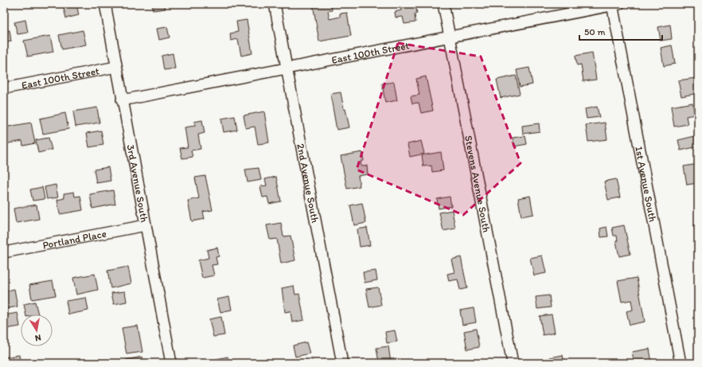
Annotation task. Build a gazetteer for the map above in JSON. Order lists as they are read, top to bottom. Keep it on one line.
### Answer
{"streets":{"street":["East 100th Street","2nd Avenue South","1st Avenue South","3rd Avenue South","Stevens Avenue South","Portland Place"]},"crossings":[["East 100th Street","2nd Avenue South"],["East 100th Street","1st Avenue South"],["East 100th Street","3rd Avenue South"],["East 100th Street","Stevens Avenue South"],["3rd Avenue South","Portland Place"]],"scale_bar":"50 m","north":"bottom"}
